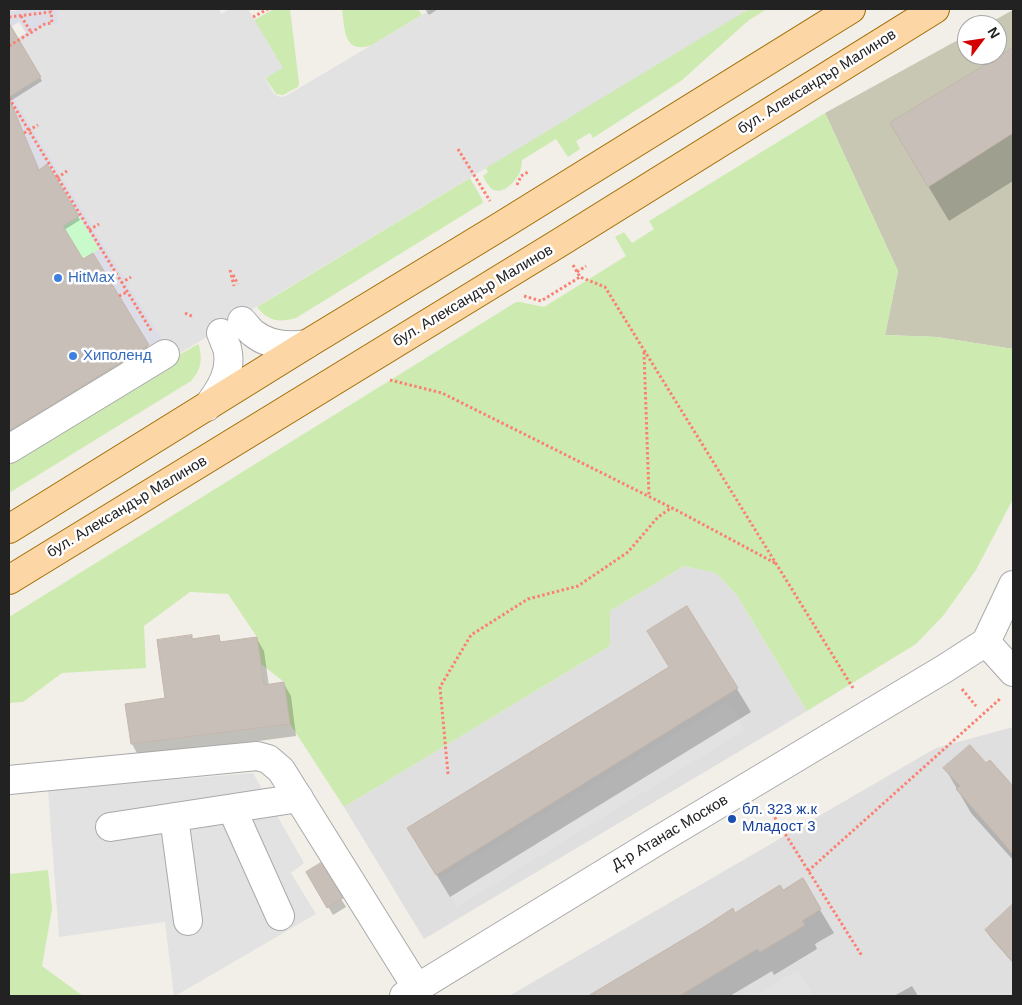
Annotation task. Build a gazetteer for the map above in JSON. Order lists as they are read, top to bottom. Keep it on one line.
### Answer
{"streets":{"main road":["бул. Александър Малинов"],"street":["Д-р Атанас Москов"]},"places":["HitMax","Хиполенд","бл. 323 ж.к Младост 3"],"north":"top right"}
